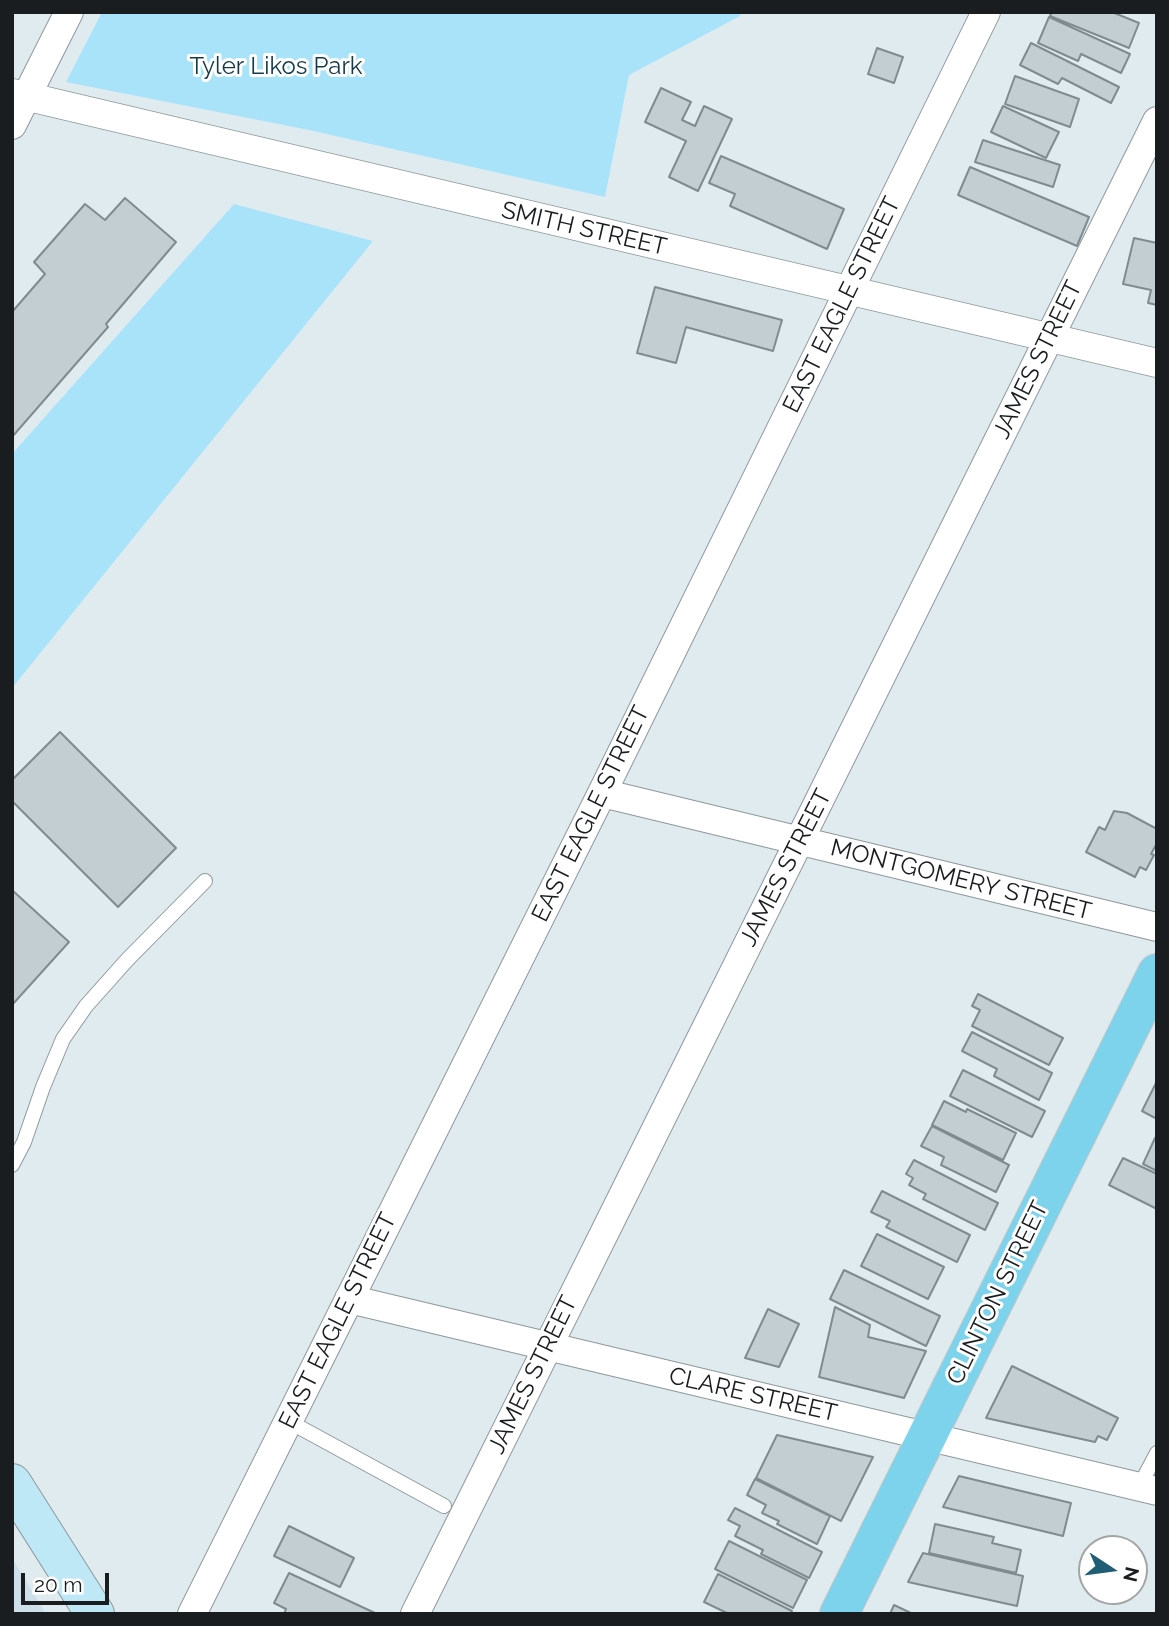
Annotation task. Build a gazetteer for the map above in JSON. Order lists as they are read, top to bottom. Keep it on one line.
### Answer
{"streets":{"main road":["CLINTON STREET"],"street":["SMITH STREET","EAST EAGLE STREET","JAMES STREET","MONTGOMERY STREET","CLARE STREET"]},"crossings":[["SMITH STREET","EAST EAGLE STREET"],["SMITH STREET","JAMES STREET"],["EAST EAGLE STREET","MONTGOMERY STREET"],["EAST EAGLE STREET","CLARE STREET"],["JAMES STREET","MONTGOMERY STREET"],["JAMES STREET","CLARE STREET"],["CLINTON STREET","CLARE STREET"]],"parks":["Tyler Likos Park"],"scale_bar":"20 m","north":"right"}
